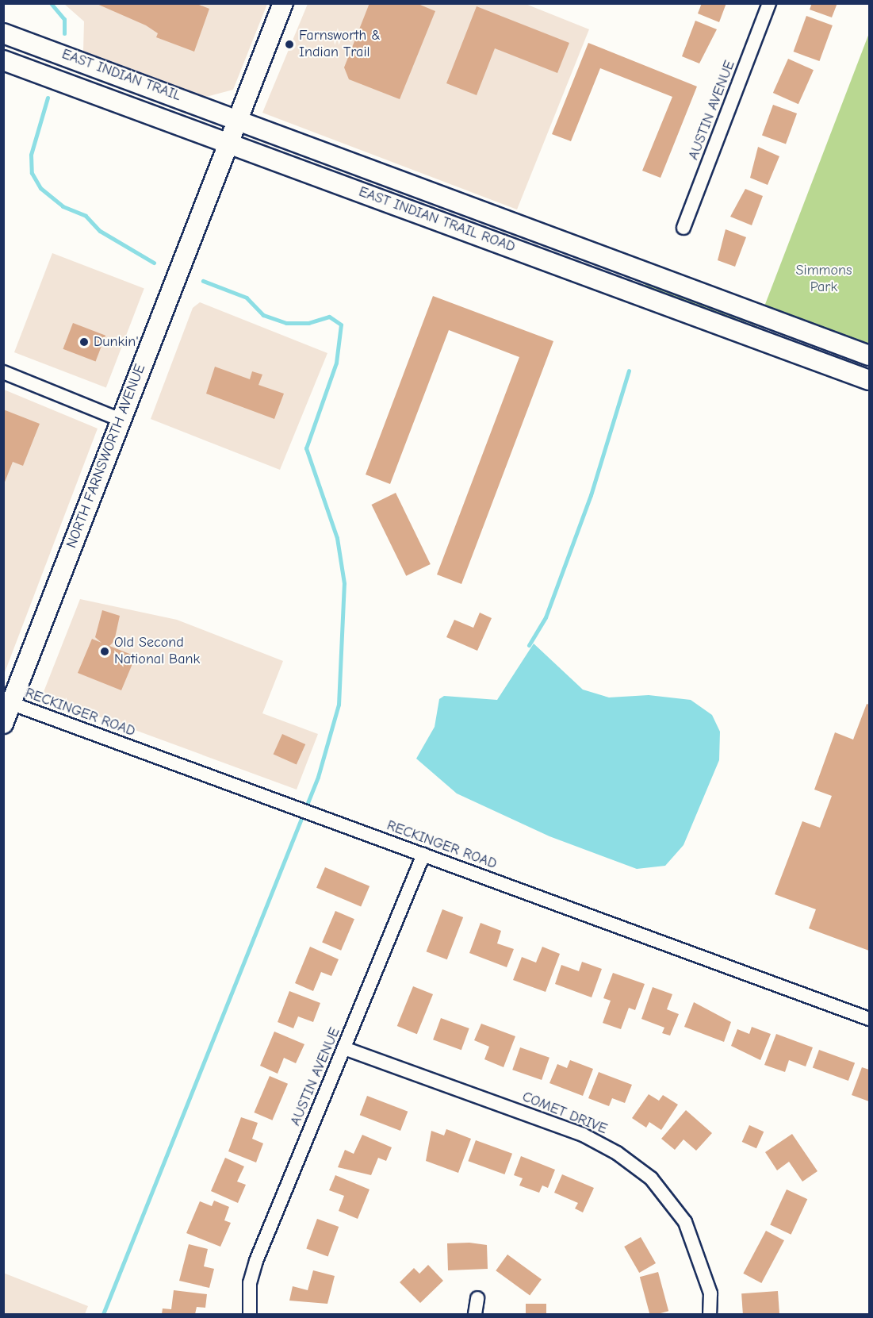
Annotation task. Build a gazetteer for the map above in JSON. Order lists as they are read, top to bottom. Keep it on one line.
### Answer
{"streets":{"main road":["EAST INDIAN TRAIL","EAST INDIAN TRAIL ROAD","NORTH FARNSWORTH AVENUE"],"street":["AUSTIN AVENUE","RECKINGER ROAD","COMET DRIVE"]},"crossings":[["EAST INDIAN TRAIL","EAST INDIAN TRAIL ROAD"],["EAST INDIAN TRAIL","NORTH FARNSWORTH AVENUE"],["AUSTIN AVENUE","RECKINGER ROAD"],["AUSTIN AVENUE","COMET DRIVE"],["EAST INDIAN TRAIL ROAD","NORTH FARNSWORTH AVENUE"],["NORTH FARNSWORTH AVENUE","RECKINGER ROAD"]],"parks":["Simmons Park"],"places":["Farnsworth & Indian Trail","Dunkin'","Old Second National Bank"]}
